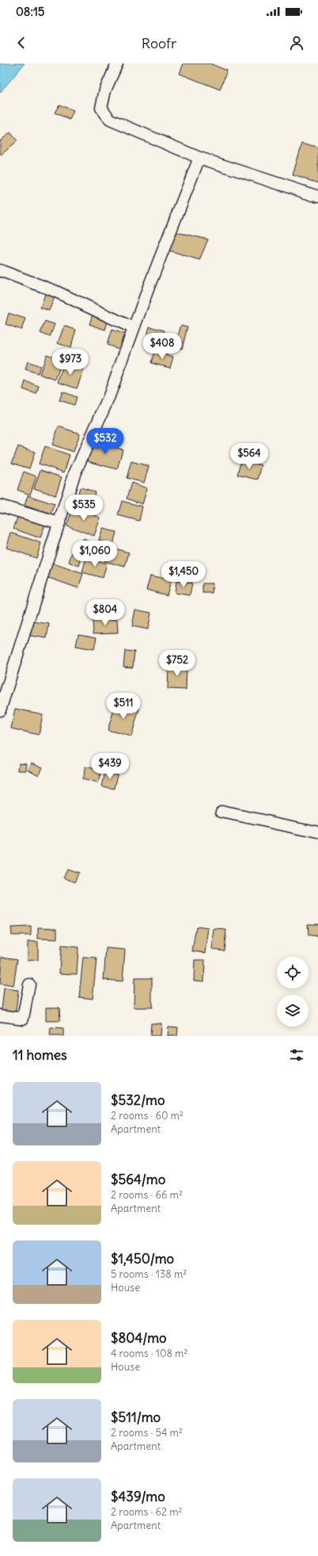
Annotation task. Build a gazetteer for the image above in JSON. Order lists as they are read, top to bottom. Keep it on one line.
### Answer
{"page":{"status":"08:15","header":"Roofr","price":["$408","$973","$532","$564","$535","$1,060","$1,450","$804","$752","$511","$439"],"heading":"11 homes","list":[{"name":"$532/mo","note":"2 rooms · 60 m² · Apartment"},{"name":"$564/mo","note":"2 rooms · 66 m² · Apartment"},{"name":"$1,450/mo","note":"5 rooms · 138 m² · House"},{"name":"$804/mo","note":"4 rooms · 108 m² · House"},{"name":"$511/mo","note":"2 rooms · 54 m² · Apartment"},{"name":"$439/mo","note":"2 rooms · 62 m² · Apartment"}]}}
